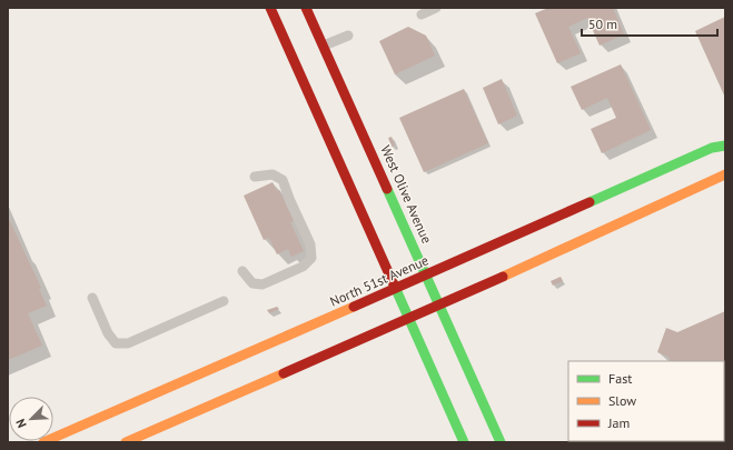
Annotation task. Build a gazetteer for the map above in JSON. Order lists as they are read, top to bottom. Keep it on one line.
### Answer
{"streets":{"main road":["West Olive Avenue","North 51st Avenue"]},"crossings":[["West Olive Avenue","North 51st Avenue"]],"legend":["Fast","Slow","Jam"],"scale_bar":"50 m","north":"bottom left"}
